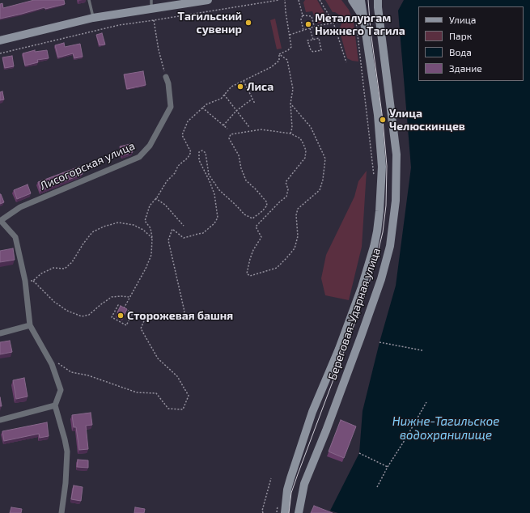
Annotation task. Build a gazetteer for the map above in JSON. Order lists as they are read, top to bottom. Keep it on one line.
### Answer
{"streets":{"main road":["Береговая-Ударная улица"],"street":["Лисогорская улица"]},"water":["Нижне-Тагильское водохранилище"],"places":["Тагильский сувенир","Металлургам Нижнего Тагила","Лиса","Улица Челюскинцев","Сторожевая башня"],"legend":["Улица","Парк","Вода","Здание"]}
